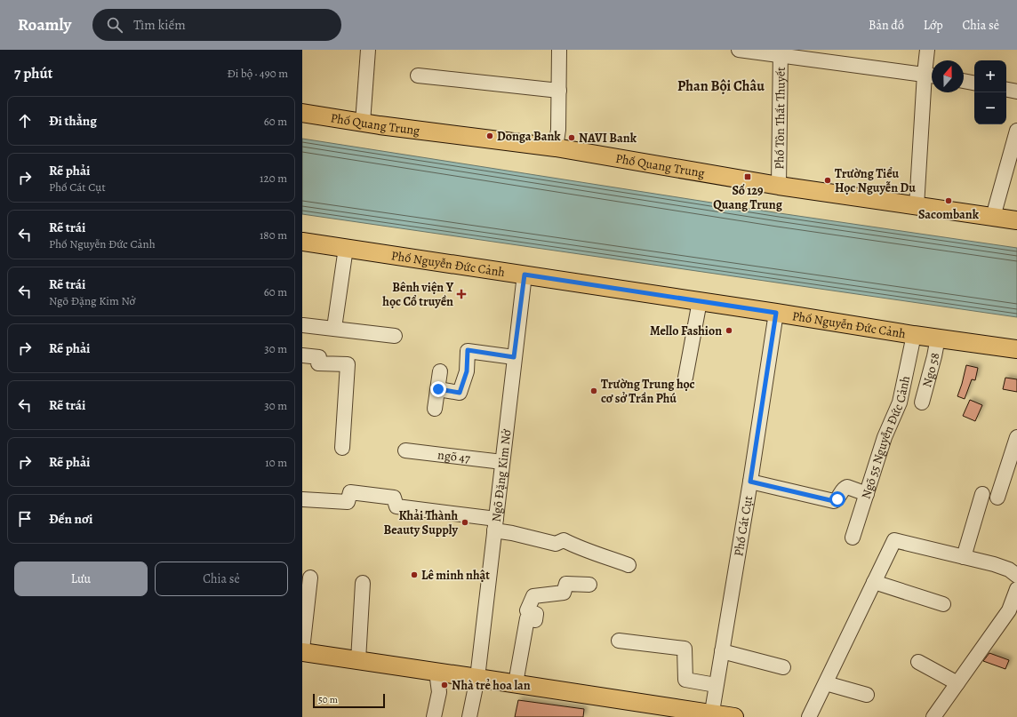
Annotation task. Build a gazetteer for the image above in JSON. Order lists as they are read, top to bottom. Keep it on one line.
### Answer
{"streets":{"main road":["Phố Quang Trung","Phố Nguyễn Đức Cảnh"],"street":["Phố Tôn Thất Thuyết","Ngo 58","Ngõ 55 Nguyễn Đức Cảnh","ngõ 47","Ngõ Đặng Kim Nở","Phố Cát Cụt"]},"crossings":[["Phố Tôn Thất Thuyết","Phố Quang Trung"],["Phố Nguyễn Đức Cảnh","Ngo 58"],["Phố Nguyễn Đức Cảnh","Ngõ 55 Nguyễn Đức Cảnh"],["Phố Nguyễn Đức Cảnh","Ngõ Đặng Kim Nở"],["Phố Nguyễn Đức Cảnh","Phố Cát Cụt"],["ngõ 47","Ngõ Đặng Kim Nở"]],"districts":["Phan Bội Châu"],"places":{"other":["Donga Bank","NAVI Bank","Trường Tiểu Học Nguyễn Du","Sacombank","Mello Fashion","Trường Trung học cơ sở Trần Phú","Khải Thành Beauty Supply","Lê minh nhật","Nhà trẻ hoa lan"],"transit":["Số 129 Quang Trung"],"health":["Bênh viện Y học Cổ truyền"]},"scale_bar":"50 m","north":"top","page":{"header":"Roamly","search":"Tìm kiếm","nav":["Bản đồ","Lớp","Chia sẻ"],"heading":["7 phút","Đi bộ · 490 m"],"map_buttons":["+","−"],"list":[["Đi thẳng","60 m"],["Rẽ phải","Phố Cát Cụt","120 m"],["Rẽ trái","Phố Nguyễn Đức Cảnh","180 m"],["Rẽ trái","Ngõ Đặng Kim Nở","60 m"],["Rẽ phải","30 m"],["Rẽ trái","30 m"],["Rẽ phải","10 m"],"Đến nơi"],"buttons":["Lưu","Chia sẻ"],"scale":"50 m"}}
